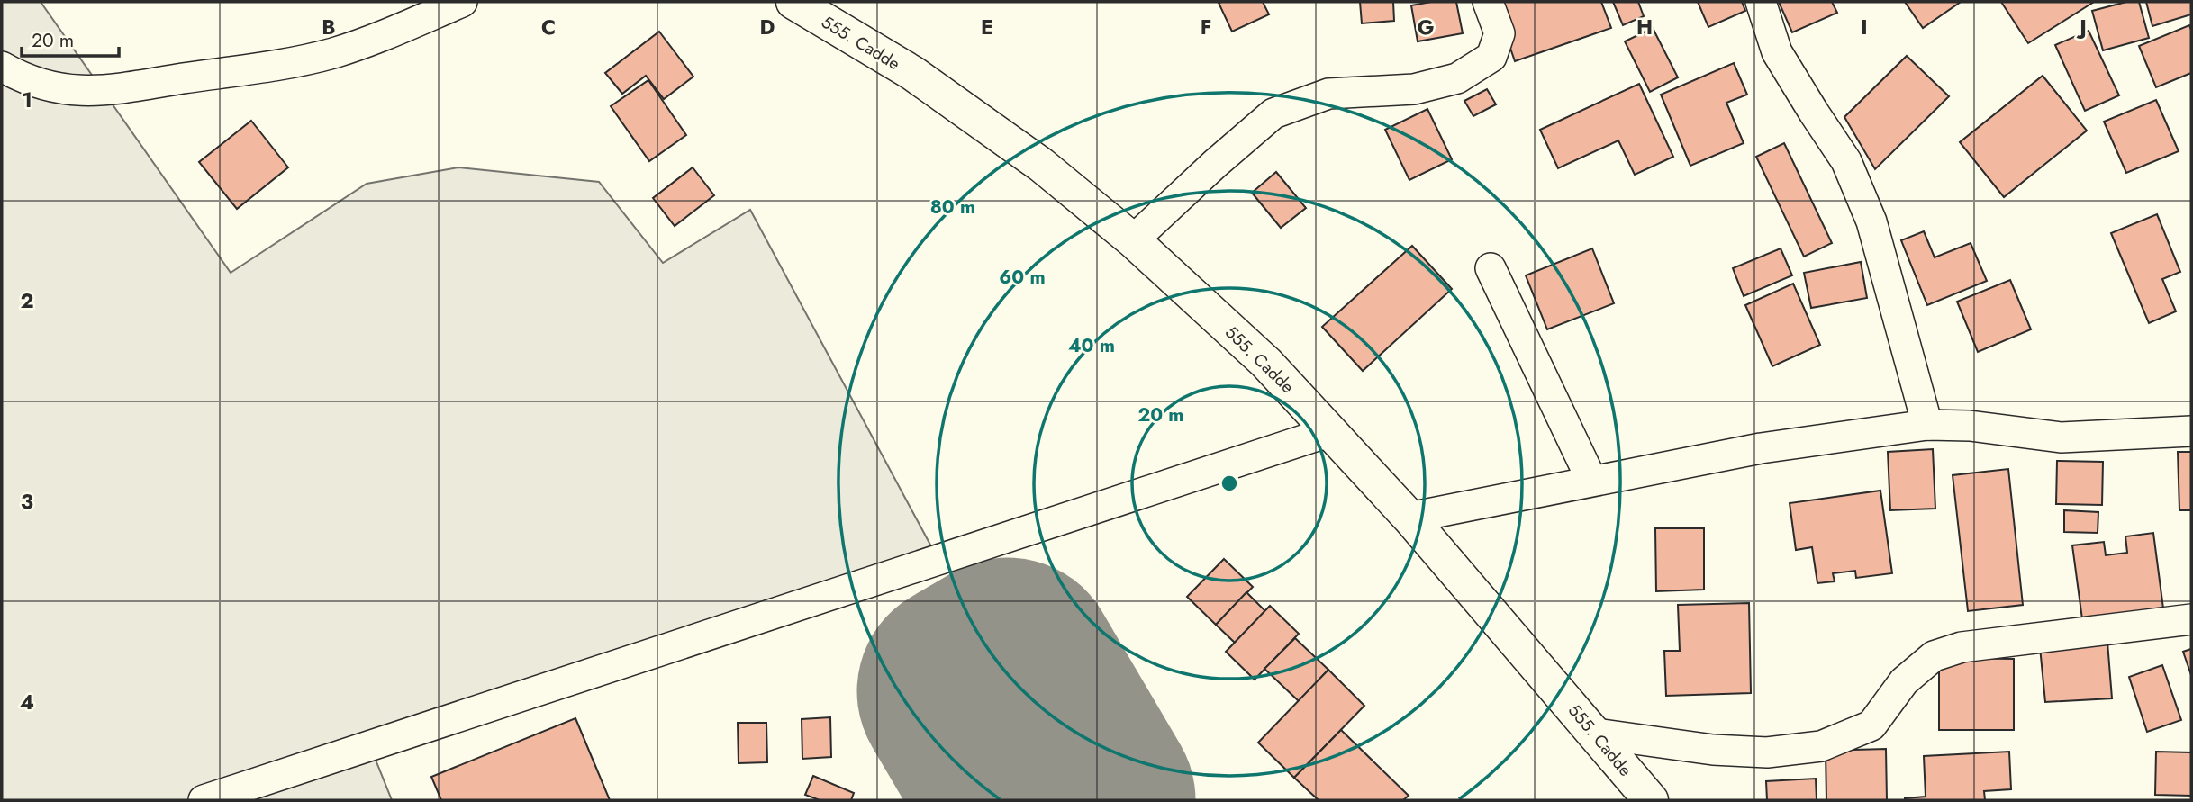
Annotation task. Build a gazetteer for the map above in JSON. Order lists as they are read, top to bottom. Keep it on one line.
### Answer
{"streets":{"street":["555. Cadde"]},"scale_bar":"20 m","grid":{"columns":["B","C","D","E","F","G","H","I","J"],"rows":["1","2","3","4"]},"rings":["80 m","60 m","40 m","20 m"]}
